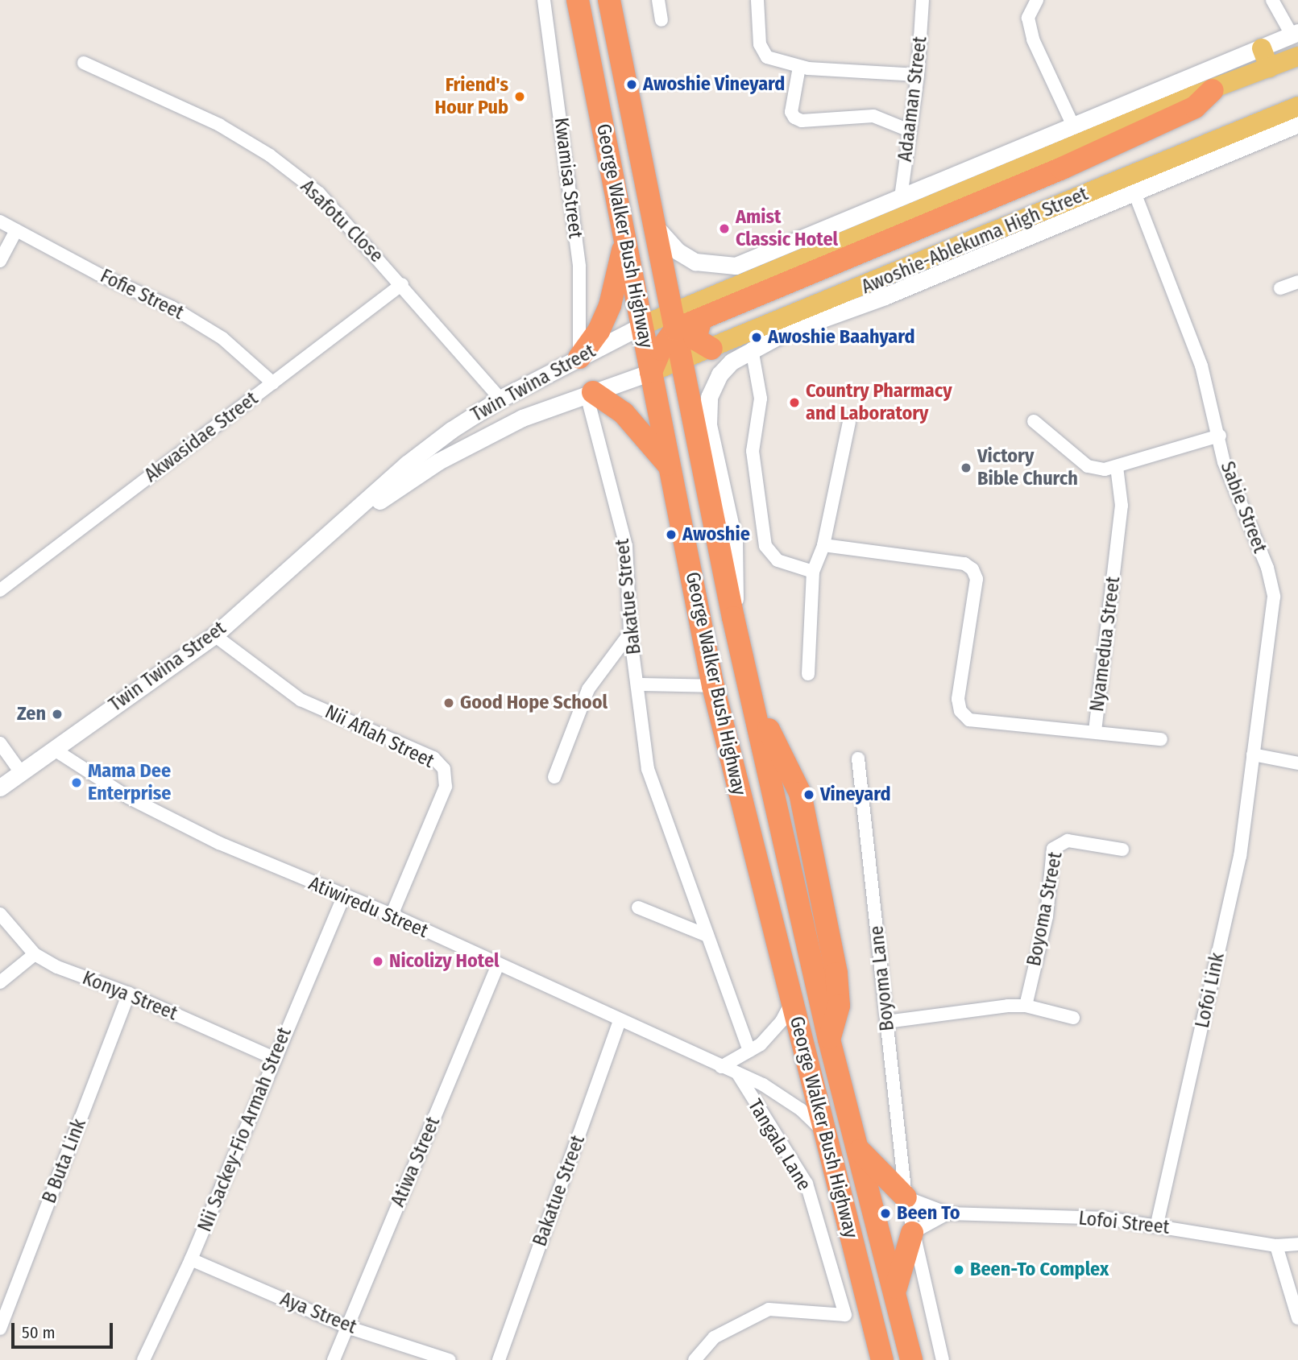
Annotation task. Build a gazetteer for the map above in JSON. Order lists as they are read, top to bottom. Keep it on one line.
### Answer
{"streets":{"highway":["George Walker Bush Highway"],"main road":["Awoshie-Ablekuma High Street"],"street":["Adaaman Street","Kwamisa Street","Asafotu Close","Fofie Street","Twin Twina Street","Akwasidae Street","Sabie Street","Bakatue Street","Nyamedua Street","Nii Aflah Street","Atiwiredu Street","Boyoma Street","Boyoma Lane","Lofoi Link","Konya Street","Nii Sackey-Fio Armah Street","Tangala Lane","B Buta Link","Atiwa Street","Lofoi Street","Aya Street"]},"crossings":[["Adaaman Street","George Walker Bush Highway"],["Kwamisa Street","Twin Twina Street"],["Asafotu Close","Twin Twina Street"],["Asafotu Close","Akwasidae Street"],["George Walker Bush Highway","Awoshie-Ablekuma High Street"],["George Walker Bush Highway","Twin Twina Street"],["George Walker Bush Highway","Atiwiredu Street"],["Awoshie-Ablekuma High Street","Twin Twina Street"],["Awoshie-Ablekuma High Street","Sabie Street"],["Fofie Street","Akwasidae Street"],["Twin Twina Street","Bakatue Street"],["Twin Twina Street","Nii Aflah Street"],["Twin Twina Street","Atiwiredu Street"],["Sabie Street","Lofoi Link"],["Bakatue Street","Atiwiredu Street"],["Nii Aflah Street","Atiwiredu Street"],["Atiwiredu Street","Nii Sackey-Fio Armah Street"],["Atiwiredu Street","Tangala Lane"],["Atiwiredu Street","Atiwa Street"],["Boyoma Lane","Lofoi Street"],["Lofoi Link","Lofoi Street"],["Konya Street","Nii Sackey-Fio Armah Street"],["Konya Street","B Buta Link"],["Nii Sackey-Fio Armah Street","Aya Street"],["Atiwa Street","Aya Street"]],"places":["Awoshie Vineyard","Friend's Hour Pub","Amist Classic Hotel","Awoshie Baahyard","Country Pharmacy and Laboratory","Victory Bible Church","Awoshie","Good Hope School","Zen","Mama Dee Enterprise","Vineyard","Nicolizy Hotel","Been To","Been-To Complex"],"scale_bar":"50 m"}
